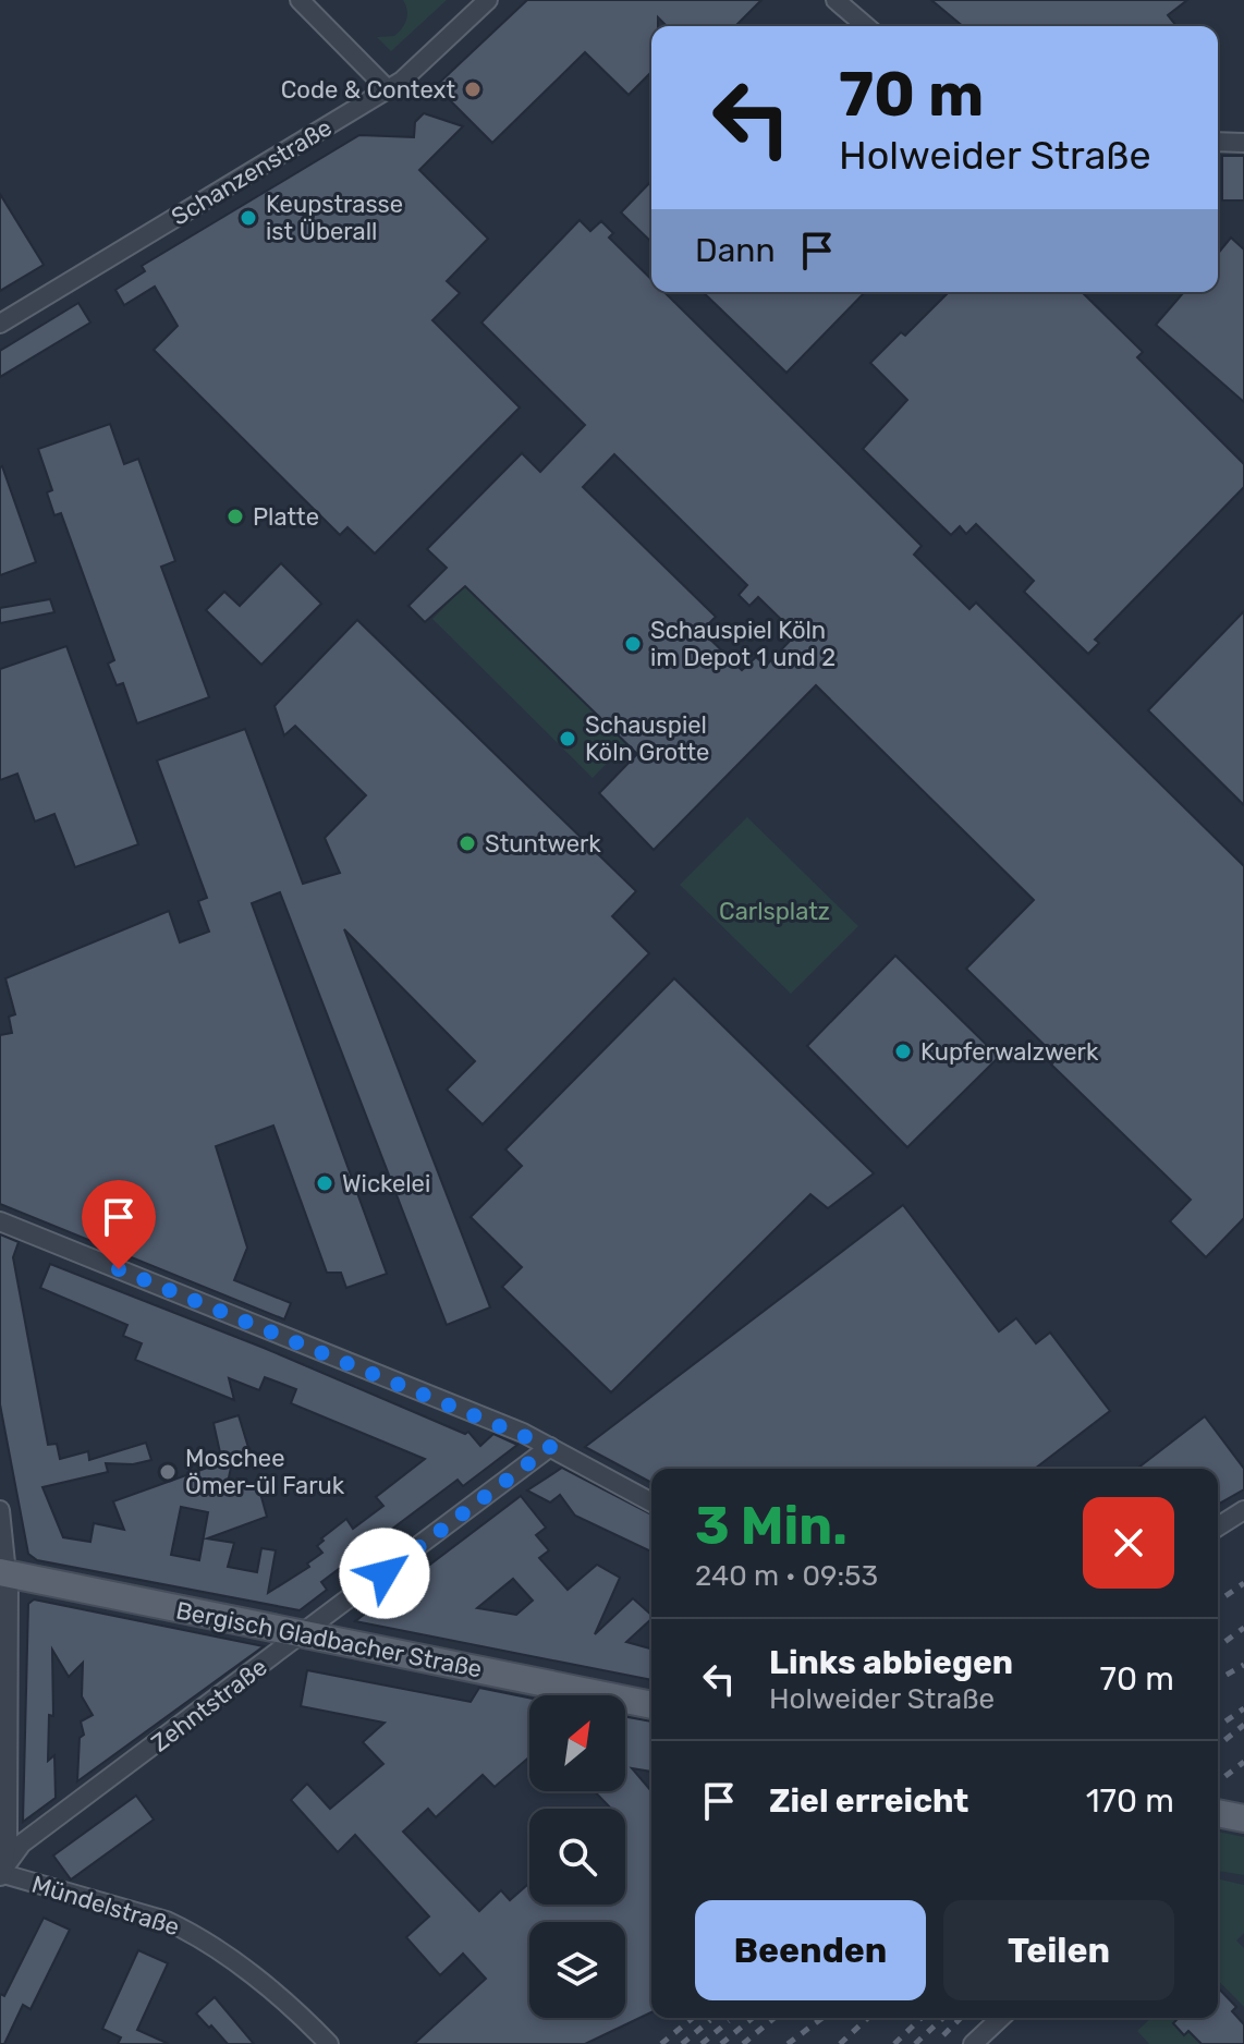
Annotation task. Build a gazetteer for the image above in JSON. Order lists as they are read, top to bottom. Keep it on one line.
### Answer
{"streets":{"main road":["Bergisch Gladbacher Straße"],"street":["Schanzenstraße","Zehntstraße","Mündelstraße"]},"crossings":[["Bergisch Gladbacher Straße","Zehntstraße"],["Zehntstraße","Mündelstraße"]],"parks":["Carlsplatz"],"places":["Code & Context","Keupstrasse ist Überall","Platte","Schauspiel Köln im Depot 1 und 2","Schauspiel Köln Grotte","Stuntwerk","Kupferwalzwerk","Wickelei","Moschee Ömer-ül Faruk"],"north":"top right","page":{"turn":["70 m","Holweider Straße"],"then":"Dann","heading":["3 Min.","240 m · 09:53"],"list":[{"name":"Links abbiegen","note":"Holweider Straße","value":"70 m"},{"name":"Ziel erreicht","value":"170 m"}],"buttons":["Beenden","Teilen"]}}
